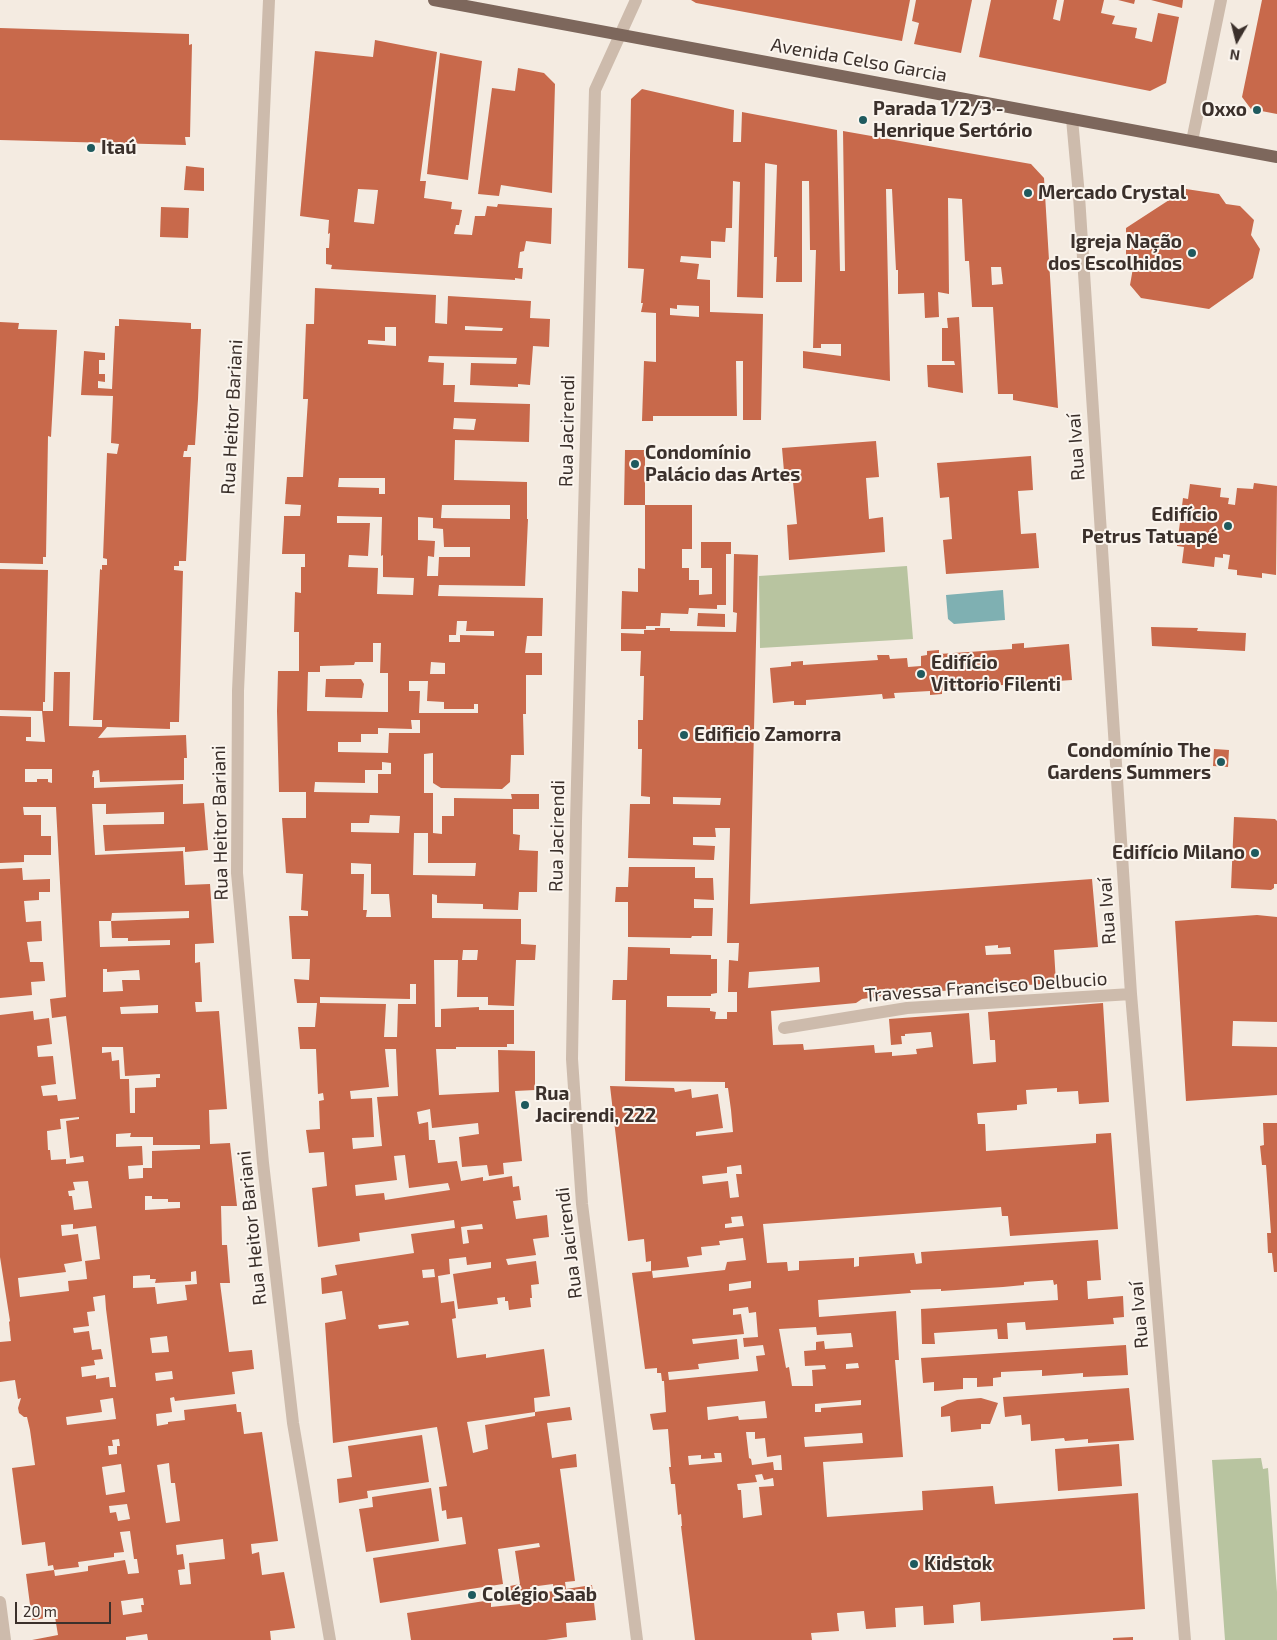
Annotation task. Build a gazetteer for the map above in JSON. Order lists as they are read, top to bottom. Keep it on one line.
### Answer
{"streets":{"main road":["Avenida Celso Garcia"],"street":["Rua Heitor Bariani","Rua Jacirendi","Rua Ivaí","Travessa Francisco Delbucio"]},"crossings":[["Avenida Celso Garcia","Rua Jacirendi"],["Avenida Celso Garcia","Rua Ivaí"],["Rua Ivaí","Travessa Francisco Delbucio"]],"places":["Oxxo","Parada 1/2/3 - Henrique Sertório","Itaú","Mercado Crystal","Igreja Nação dos Escolhidos","Condomínio Palácio das Artes","Edifício Petrus Tatuapé","Edifício Vittorio Filenti","Edificio Zamorra","Condomínio The Gardens Summers","Edifício Milano","Rua Jacirendi, 222","Kidstok","Colégio Saab"],"scale_bar":"20 m","north":"bottom"}
